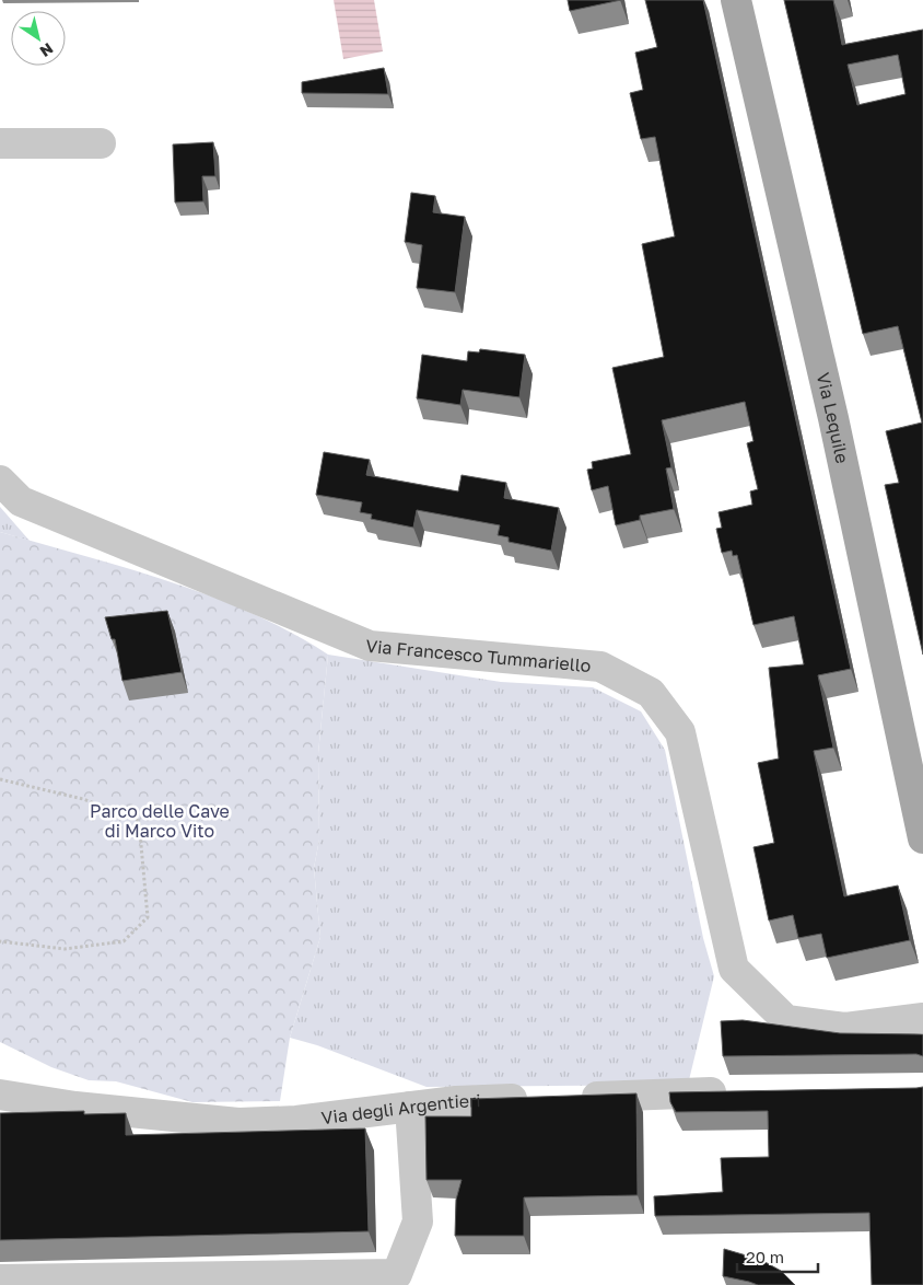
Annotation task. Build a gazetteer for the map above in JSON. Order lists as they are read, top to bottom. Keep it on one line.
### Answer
{"streets":{"main road":["Via Lequile"],"street":["Via Francesco Tummariello","Via degli Argentieri"]},"parks":["Parco delle Cave di Marco Vito"],"scale_bar":"20 m","north":"bottom right"}
